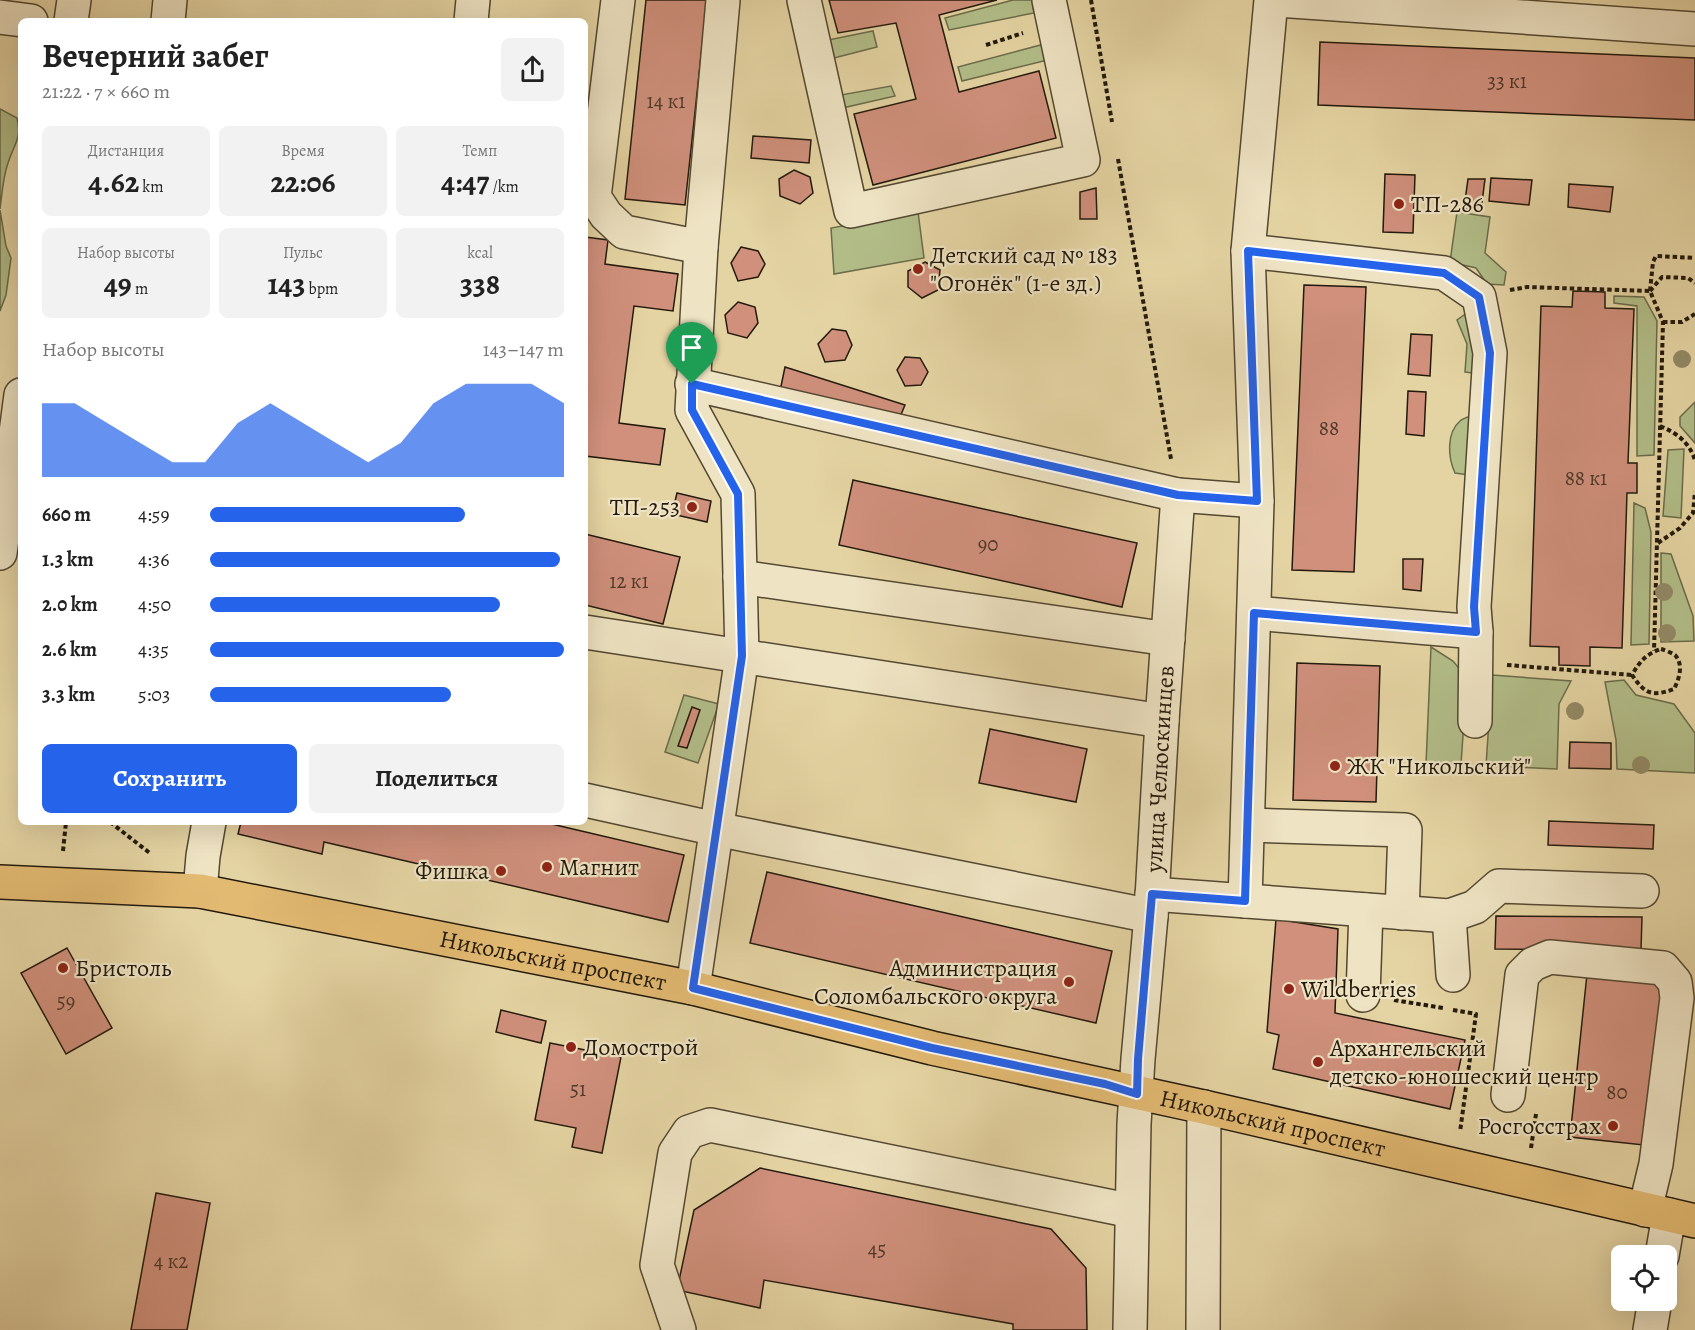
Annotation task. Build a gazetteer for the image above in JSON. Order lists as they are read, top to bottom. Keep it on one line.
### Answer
{"streets":{"main road":["Никольский проспект"],"street":["улица Челюскинцев"]},"crossings":[["улица Челюскинцев","Никольский проспект"]],"places":["ТП-286","Детский сад № 183 \"Огонёк\" (1-е зд.)","ТП-253","ЖК \"Никольский\"","Магнит","Фишка","Бристоль","Администрация Соломбальского округа","Wildberries","Домострой","Архангельский детско-юношеский центр","Росгосстрах"],"house_numbers":["33 к1","14 к1","88","88 к1","90","12 к1","59","51","80","45","4 к2"],"page":{"heading":["Вечерний забег","21:22 · 7 × 660 m"],"stats":[["Дистанция","4.62 km"],["Время","22:06"],["Темп","4:47 /km"],["Набор высоты","49 m"],["Пульс","143 bpm"],["kcal","338"]],"chart":["Набор высоты","143–147 m"],"list":[{"name":"660 m","note":"4:59"},{"name":"1.3 km","note":"4:36"},{"name":"2.0 km","note":"4:50"},{"name":"2.6 km","note":"4:35"},{"name":"3.3 km","note":"5:03"}],"buttons":["Сохранить","Поделиться"]}}
